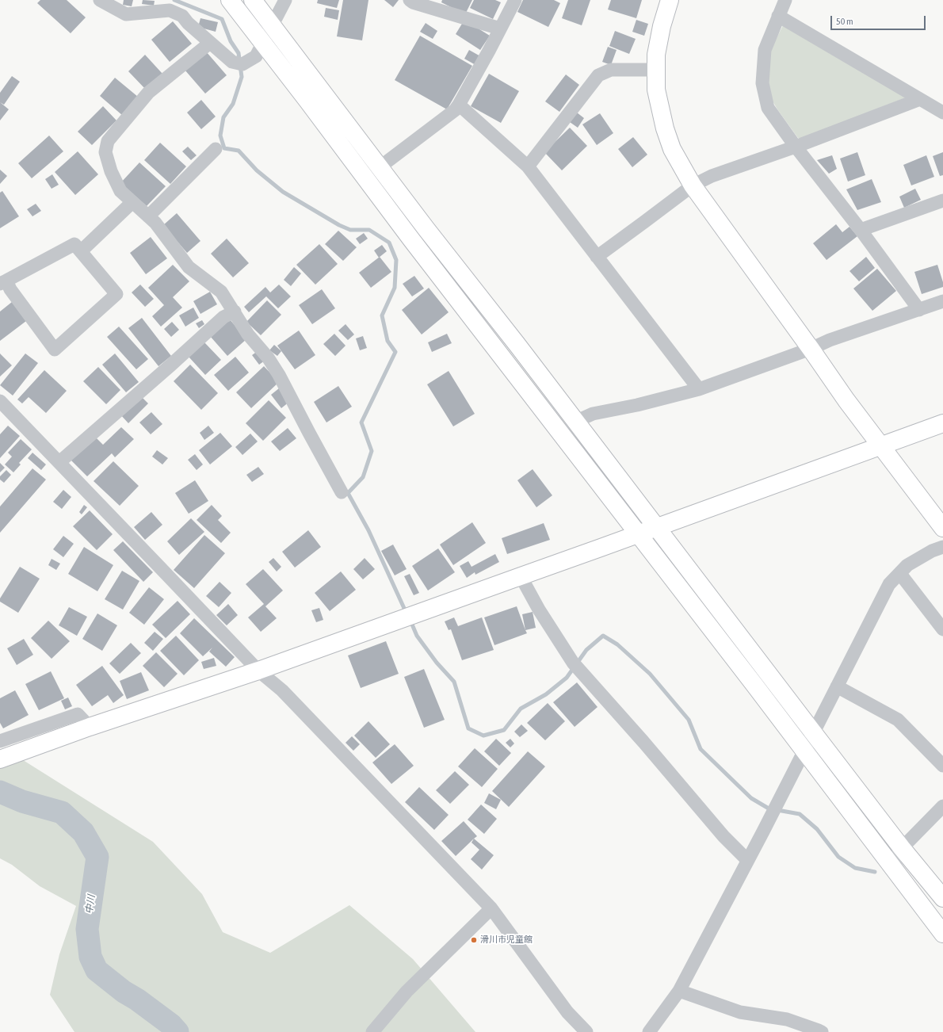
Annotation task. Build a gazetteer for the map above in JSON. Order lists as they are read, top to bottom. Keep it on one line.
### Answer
{"water":["中川"],"places":["滑川市児童館"],"scale_bar":"50 m"}
